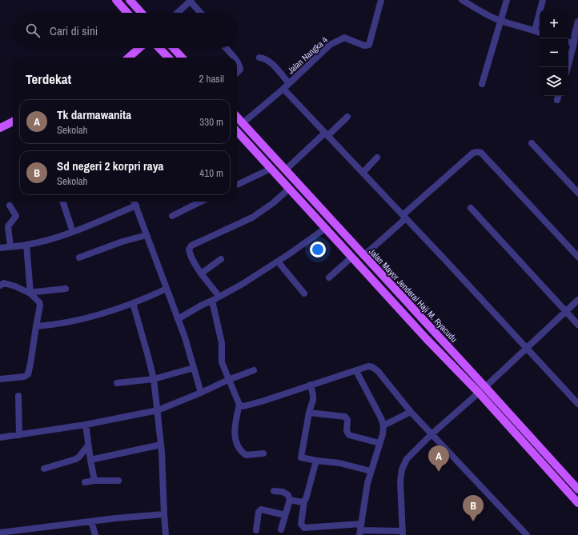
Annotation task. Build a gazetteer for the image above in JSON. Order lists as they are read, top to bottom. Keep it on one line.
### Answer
{"streets":{"main road":["Jalan Mayor Jenderal Haji M. Ryacudu"],"street":["Jalan Nangka 4"]},"crossings":[["Jalan Nangka 4","Jalan Mayor Jenderal Haji M. Ryacudu"]],"page":{"map_buttons":["+","−"],"search":"Cari di sini","heading":["Terdekat","2 hasil"],"list":[{"mark":"A","name":"Tk darmawanita","note":"Sekolah","value":"330 m"},{"mark":"B","name":"Sd negeri 2 korpri raya","note":"Sekolah","value":"410 m"}],"pins":["A","B"]}}
